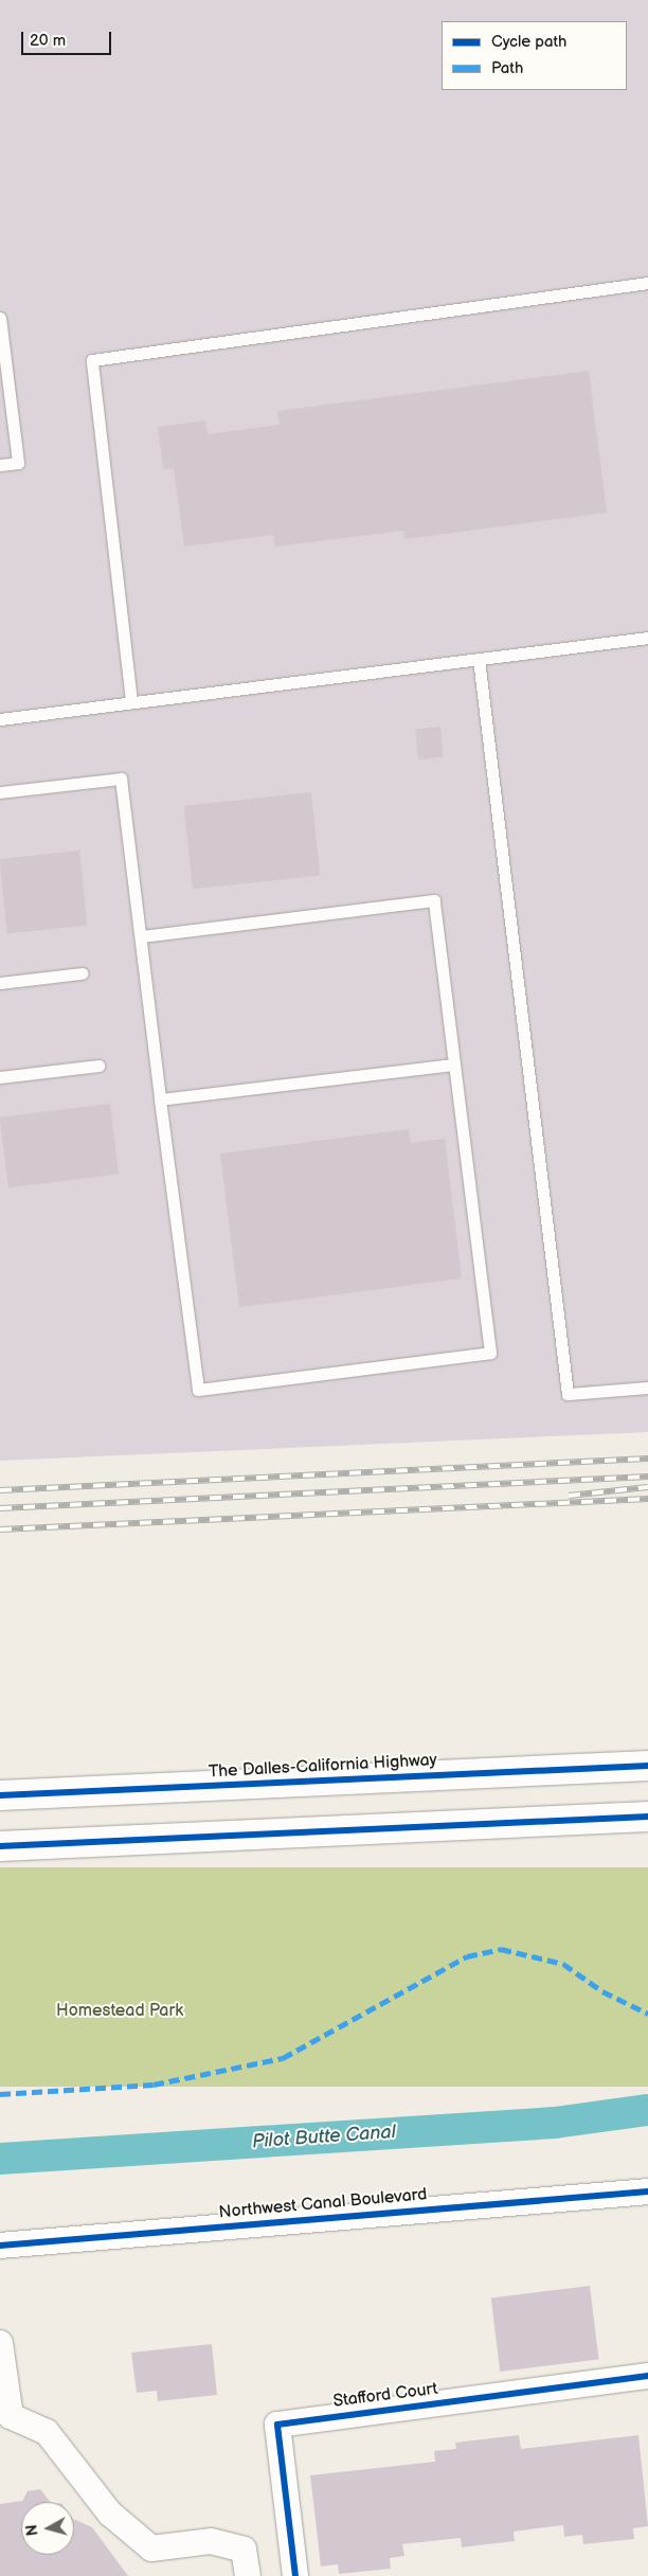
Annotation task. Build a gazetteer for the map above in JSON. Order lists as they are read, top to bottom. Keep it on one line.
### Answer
{"streets":{"highway":["The Dalles-California Highway"],"street":["Northwest Canal Boulevard","Stafford Court"]},"water":["Pilot Butte Canal"],"parks":["Homestead Park"],"legend":["Cycle path","Path"],"scale_bar":"20 m","north":"left"}
